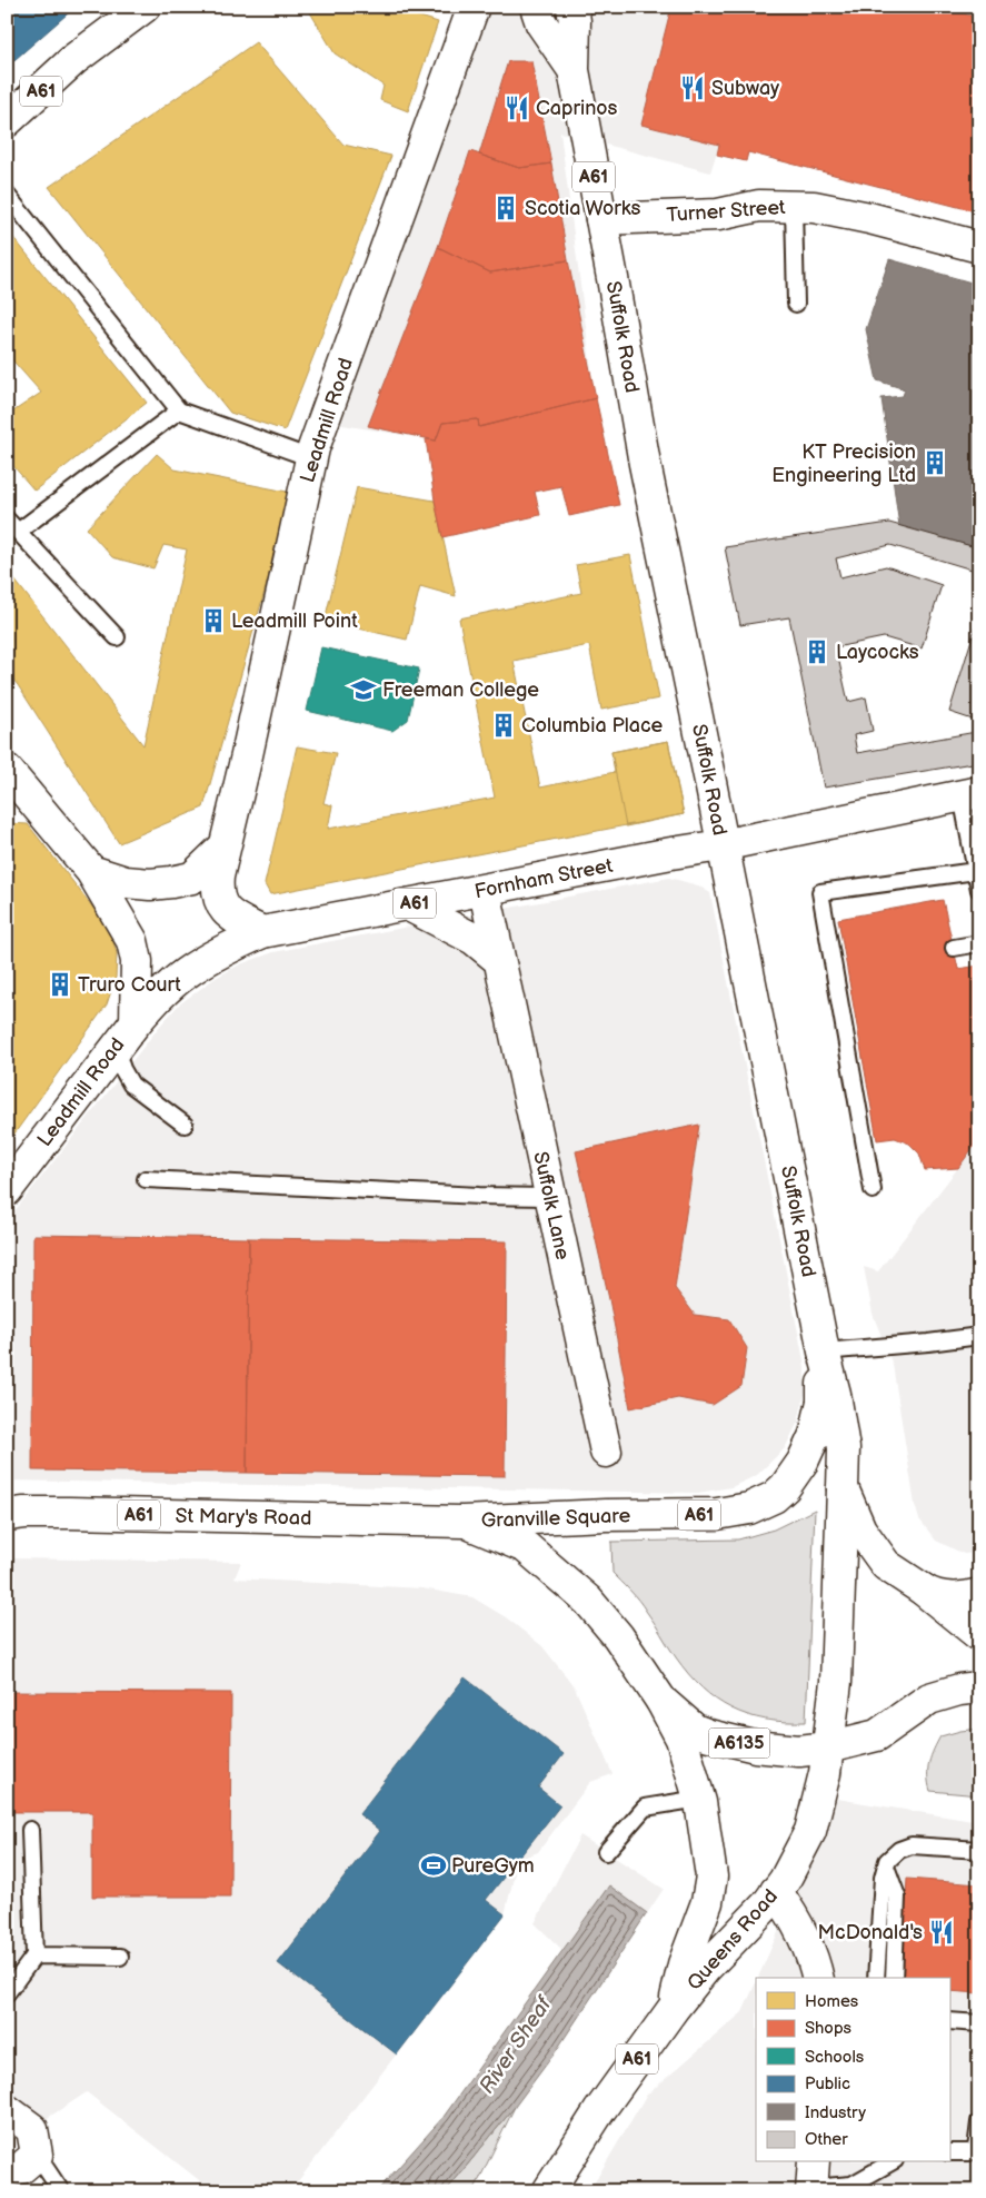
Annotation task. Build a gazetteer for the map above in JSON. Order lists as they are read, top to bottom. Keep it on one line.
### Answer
{"streets":{"main road":["A61","Turner Street","Suffolk Road","Leadmill Road","Fornham Street","Suffolk Lane","St Mary's Road","Granville Square","A6135","Queens Road"]},"crossings":[["A61","Suffolk Road"],["A61","Granville Square"],["A61","A6135"],["A61","Queens Road"],["Turner Street","Suffolk Road"],["Suffolk Road","Fornham Street"],["Suffolk Road","Granville Square"],["Leadmill Road","Fornham Street"],["Fornham Street","Suffolk Lane"],["St Mary's Road","Granville Square"],["Granville Square","A6135"],["Granville Square","Queens Road"],["A6135","Queens Road"]],"water":["River Sheaf"],"places":{"restaurant":["Subway","Caprinos","McDonald's"],"building":["Scotia Works","KT Precision Engineering Ltd","Leadmill Point","Laycocks","Columbia Place","Truro Court"],"school or university":["Freeman College"],"sports":["PureGym"]},"legend":["Homes","Shops","Schools","Public","Industry","Other"]}
